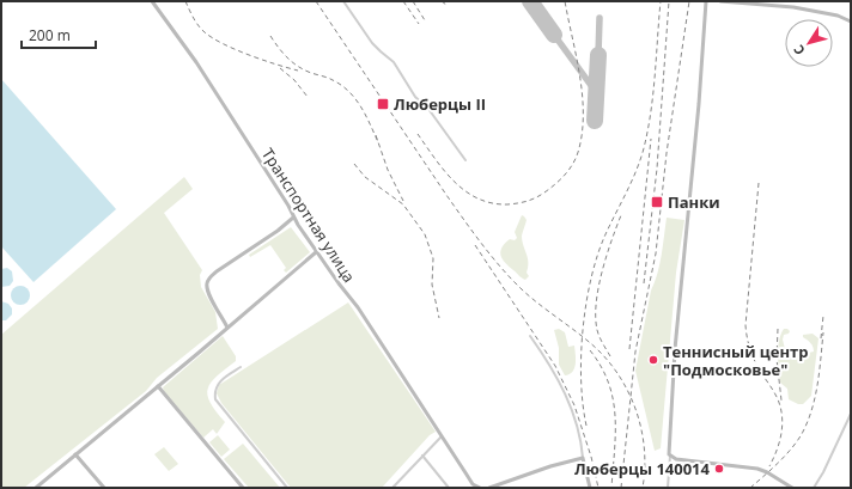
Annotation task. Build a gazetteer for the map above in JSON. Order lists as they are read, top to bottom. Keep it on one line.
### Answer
{"streets":{"street":["Транспортная улица"]},"places":{"transit":["Люберцы II","Панки"],"other":["Теннисный центр \"Подмосковье\"","Люберцы 140014"]},"scale_bar":"200 m","north":"bottom left"}
